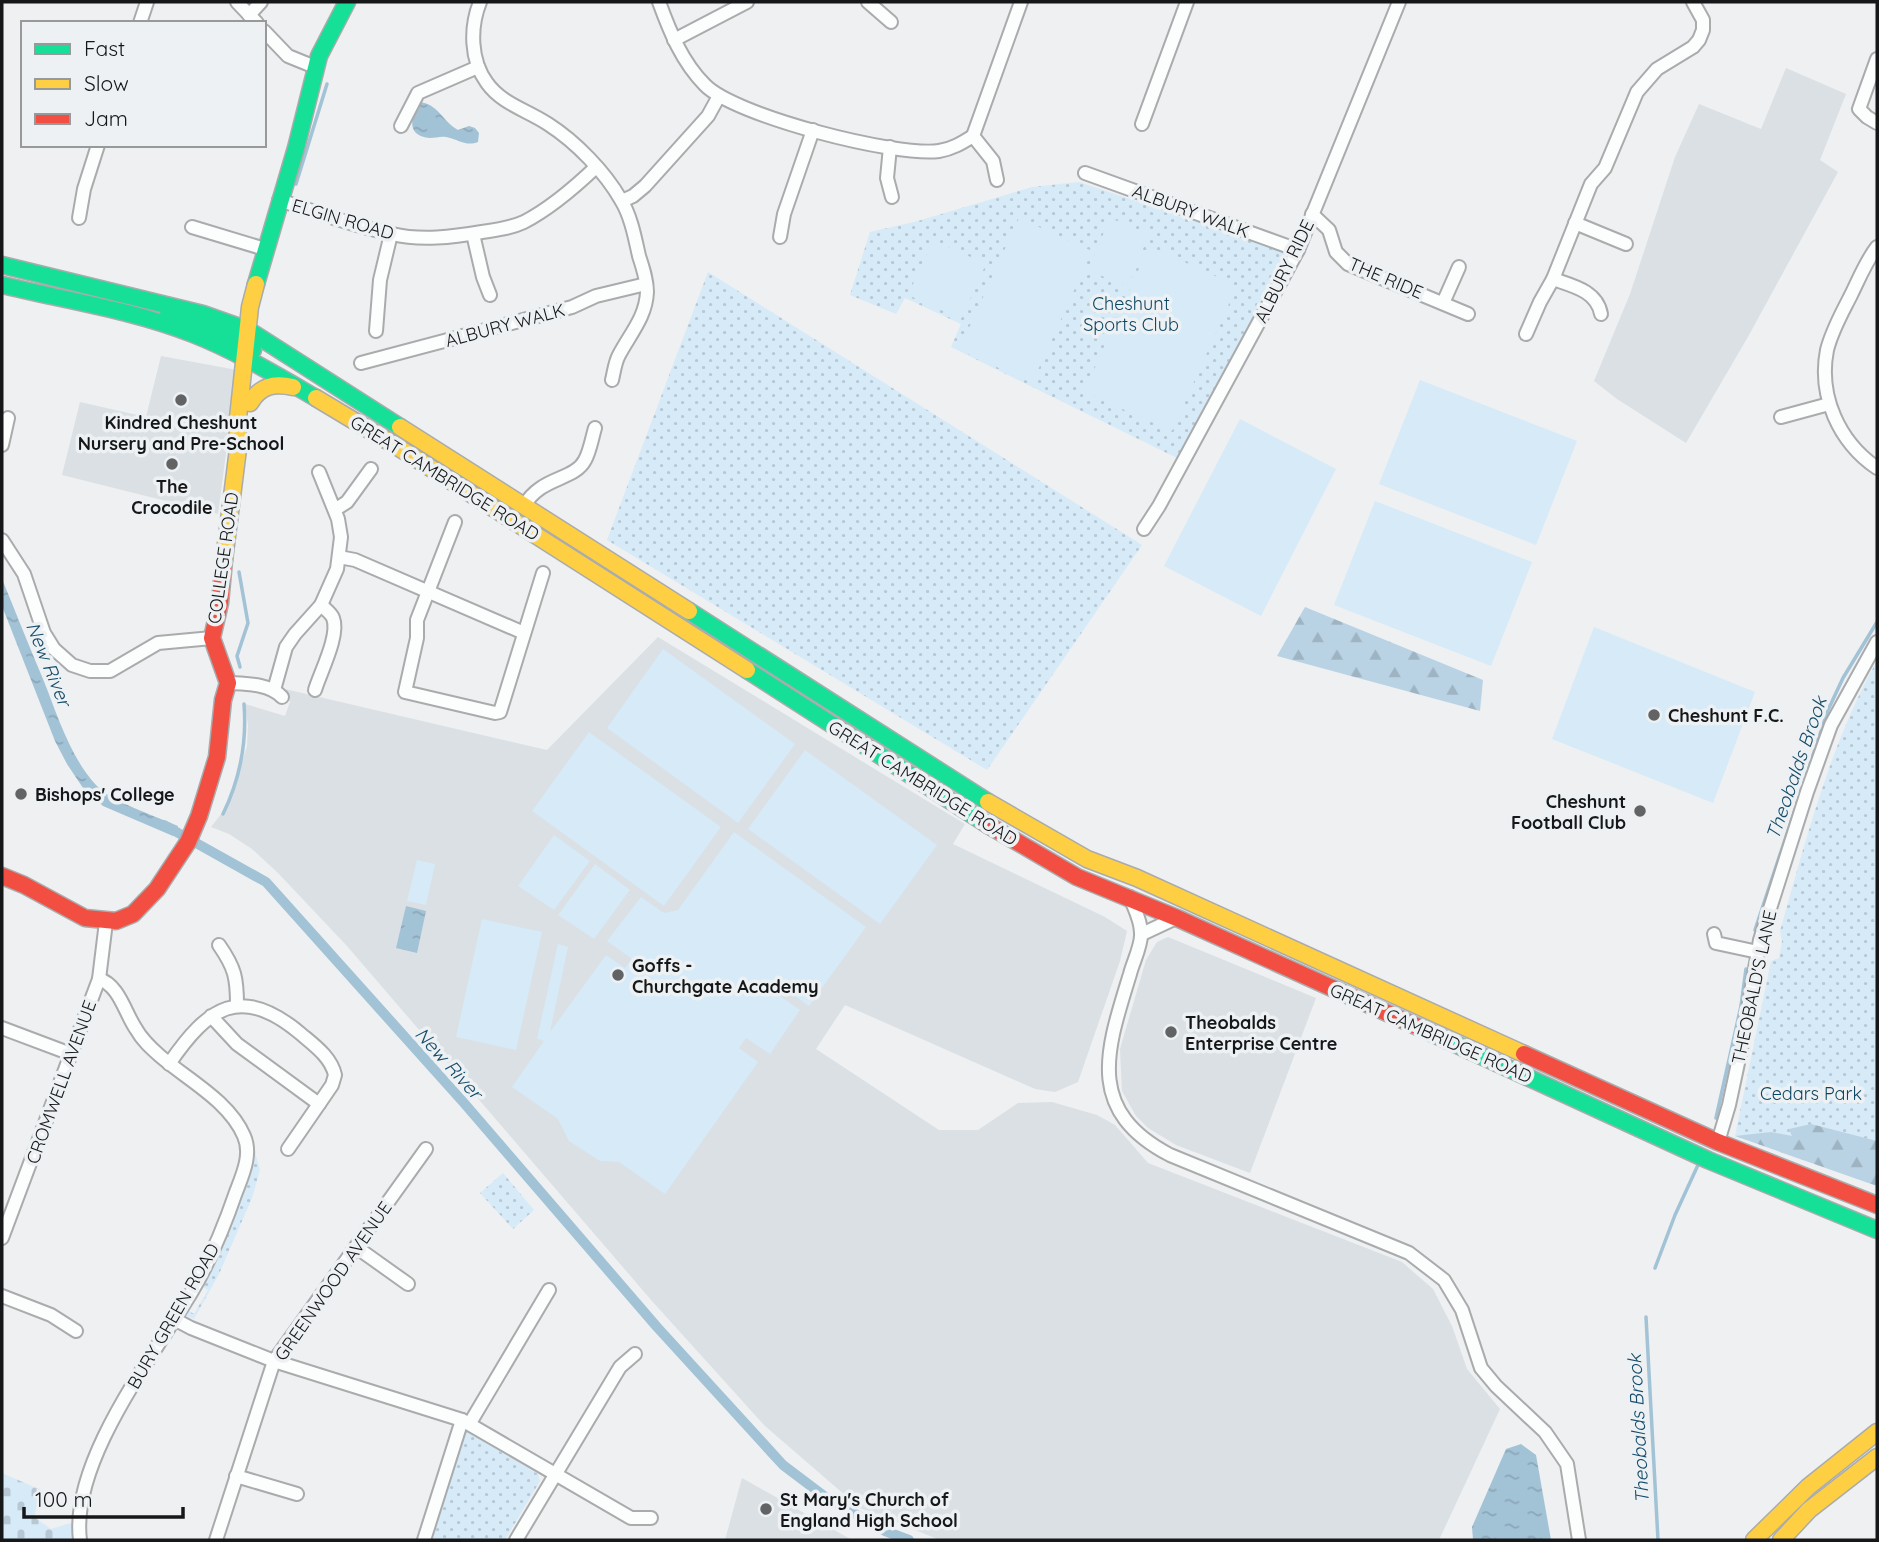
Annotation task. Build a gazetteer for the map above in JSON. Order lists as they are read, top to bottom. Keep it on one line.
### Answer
{"streets":{"main road":["GREAT CAMBRIDGE ROAD","COLLEGE ROAD"],"street":["ALBURY WALK","ELGIN ROAD","ALBURY RIDE","THE RIDE","THEOBALD'S LANE","CROMWELL AVENUE","GREENWOOD AVENUE","BURY GREEN ROAD"]},"crossings":[["ALBURY WALK","ALBURY RIDE"],["ELGIN ROAD","COLLEGE ROAD"],["ALBURY RIDE","THE RIDE"],["GREAT CAMBRIDGE ROAD","COLLEGE ROAD"],["GREAT CAMBRIDGE ROAD","THEOBALD'S LANE"],["CROMWELL AVENUE","BURY GREEN ROAD"]],"water":["New River","Theobalds Brook"],"parks":["Cheshunt Sports Club","Cedars Park"],"places":["Kindred Cheshunt Nursery and Pre-School","The Crocodile","Cheshunt F.C.","Bishops' College","Cheshunt Football Club","Goffs - Churchgate Academy","Theobalds Enterprise Centre","St Mary's Church of England High School"],"legend":["Fast","Slow","Jam"],"scale_bar":"100 m"}
